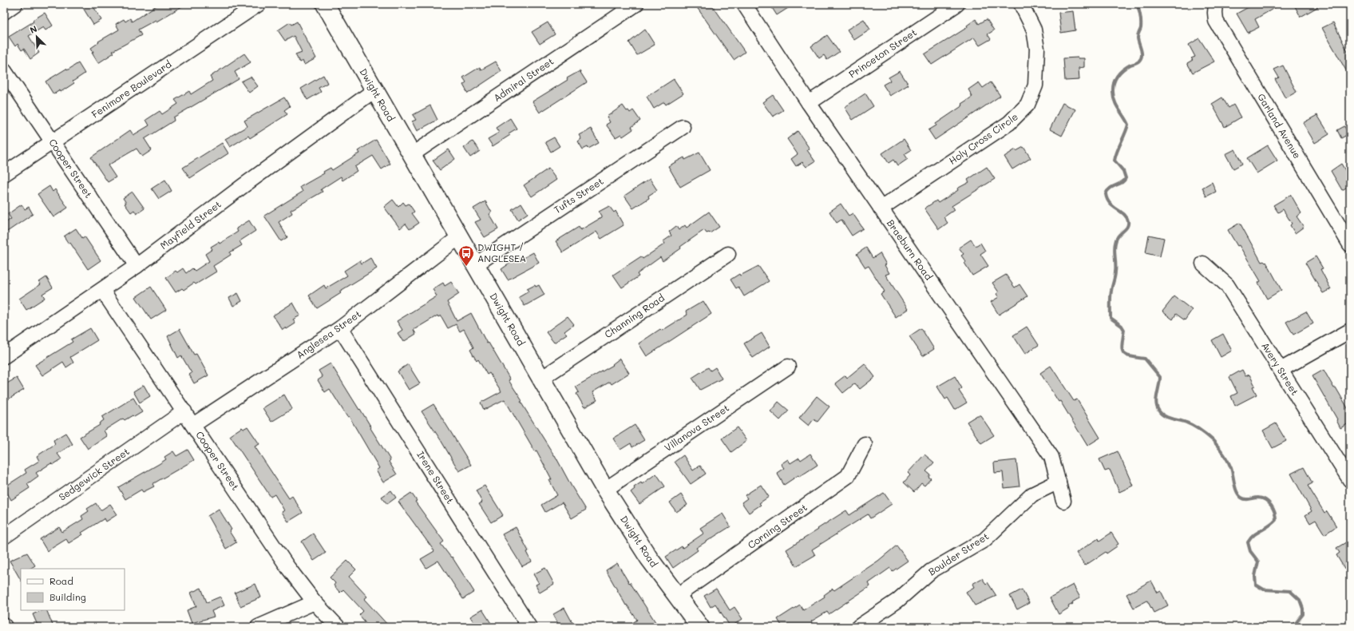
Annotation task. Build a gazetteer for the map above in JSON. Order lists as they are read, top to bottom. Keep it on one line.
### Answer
{"streets":{"main road":["Dwight Road"],"street":["Princeton Street","Admiral Street","Fenimore Boulevard","Garland Avenue","Holy Cross Circle","Cooper Street","Tufts Street","Mayfield Street","Braeburn Road","Channing Road","Anglesea Street","Avery Street","Villanova Street","Sedgewick Street","Irene Street","Corning Street","Boulder Street"]},"crossings":[["Princeton Street","Braeburn Road"],["Admiral Street","Dwight Road"],["Fenimore Boulevard","Cooper Street"],["Dwight Road","Tufts Street"],["Dwight Road","Mayfield Street"],["Dwight Road","Channing Road"],["Dwight Road","Anglesea Street"],["Dwight Road","Villanova Street"],["Dwight Road","Corning Street"],["Holy Cross Circle","Braeburn Road"],["Cooper Street","Mayfield Street"],["Cooper Street","Anglesea Street"],["Cooper Street","Sedgewick Street"],["Braeburn Road","Boulder Street"],["Anglesea Street","Irene Street"]],"places":{"bus stop":["DWIGHT / ANGLESEA"]},"legend":["Road","Building"],"north":"top left"}
